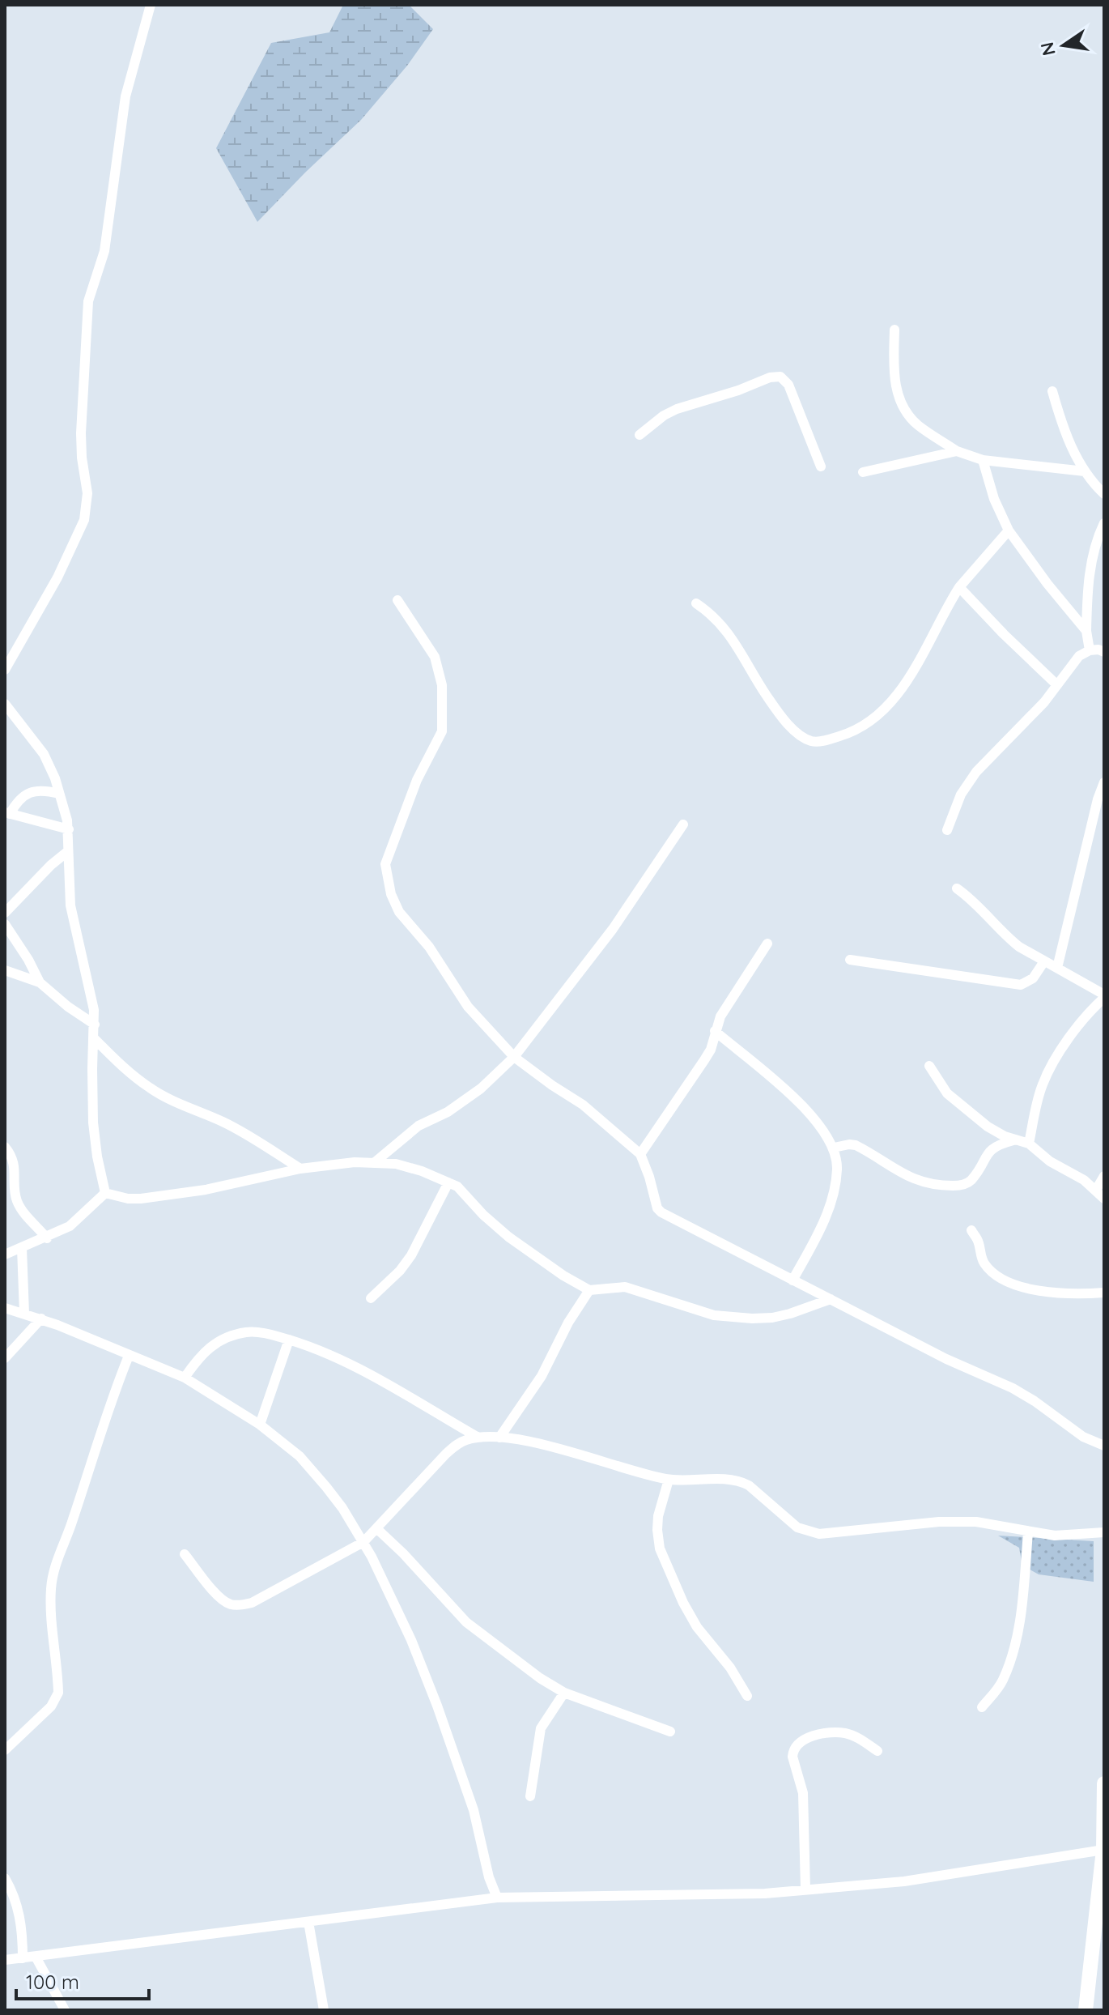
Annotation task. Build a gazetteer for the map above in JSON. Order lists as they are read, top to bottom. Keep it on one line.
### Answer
{"scale_bar":"100 m","north":"left"}
